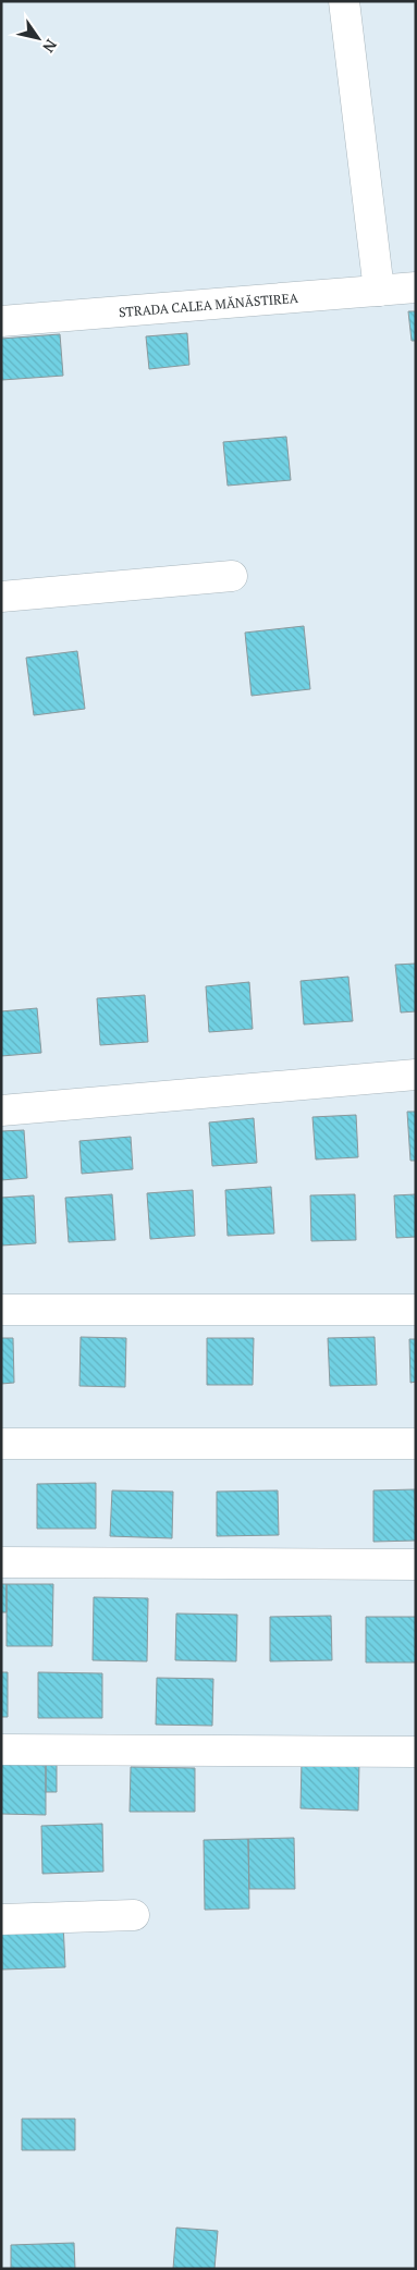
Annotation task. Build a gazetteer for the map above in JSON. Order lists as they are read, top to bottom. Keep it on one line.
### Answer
{"streets":{"street":["STRADA CALEA MĂNĂSTIREA"]},"north":"bottom right"}
